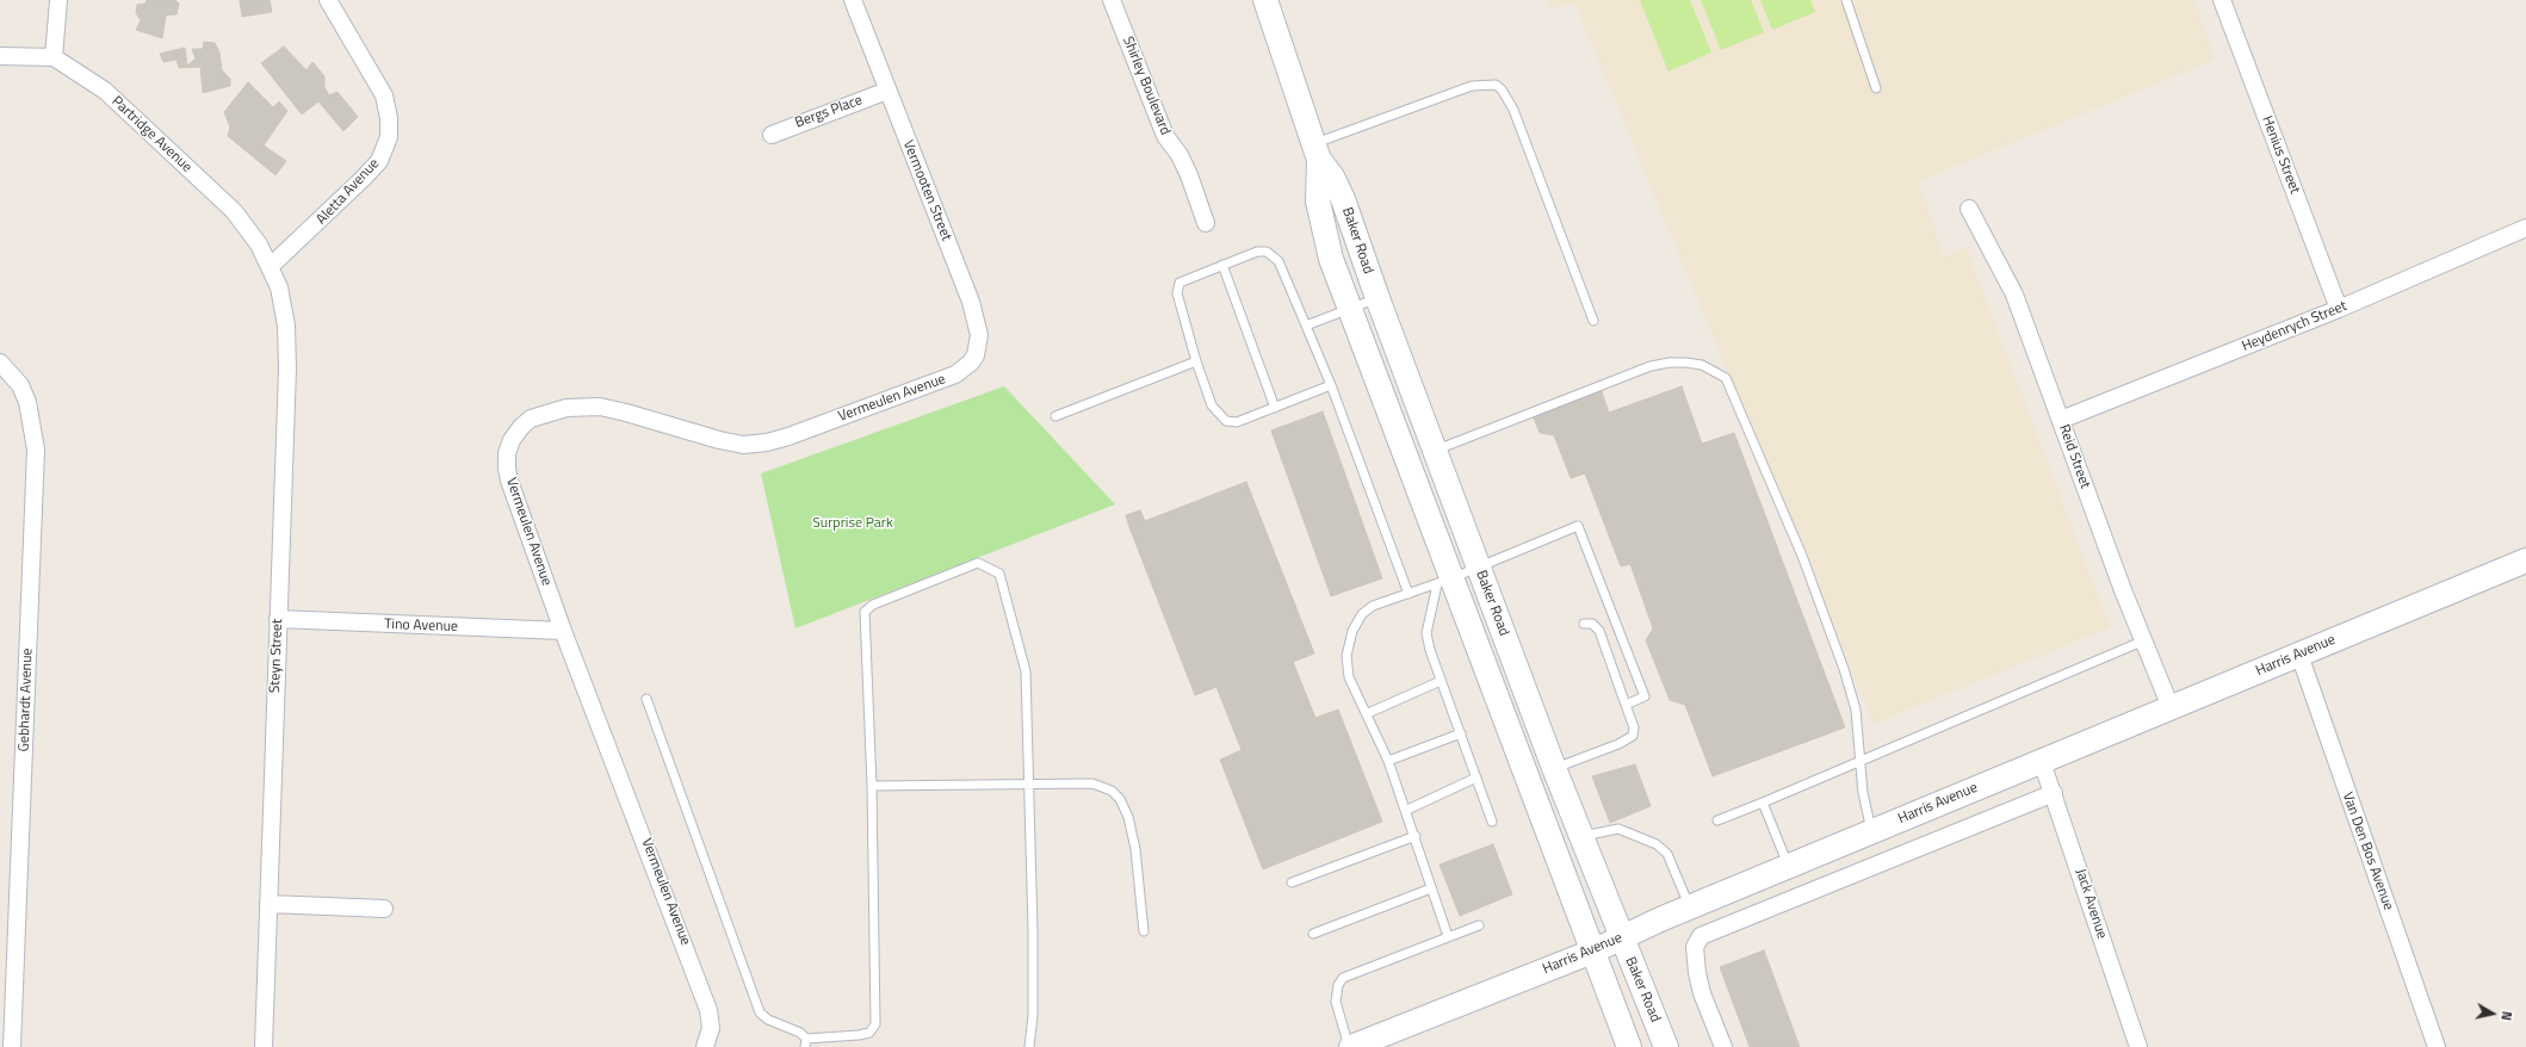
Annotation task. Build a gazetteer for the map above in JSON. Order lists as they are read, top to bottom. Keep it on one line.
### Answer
{"streets":{"main road":["Baker Road","Harris Avenue"],"street":["Shirley Boulevard","Bergs Place","Partridge Avenue","Henius Street","Vermooten Street","Aletta Avenue","Heydenrych Street","Vermeulen Avenue","Reid Street","Tino Avenue","Steyn Street","Gebhardt Avenue","Van Den Bos Avenue","Jack Avenue"]},"crossings":[["Bergs Place","Vermooten Street"],["Partridge Avenue","Aletta Avenue"],["Partridge Avenue","Steyn Street"],["Henius Street","Heydenrych Street"],["Vermooten Street","Vermeulen Avenue"],["Aletta Avenue","Steyn Street"],["Baker Road","Harris Avenue"],["Heydenrych Street","Reid Street"],["Vermeulen Avenue","Tino Avenue"],["Reid Street","Harris Avenue"],["Tino Avenue","Steyn Street"],["Harris Avenue","Van Den Bos Avenue"],["Harris Avenue","Jack Avenue"]],"parks":["Surprise Park"],"north":"right"}
